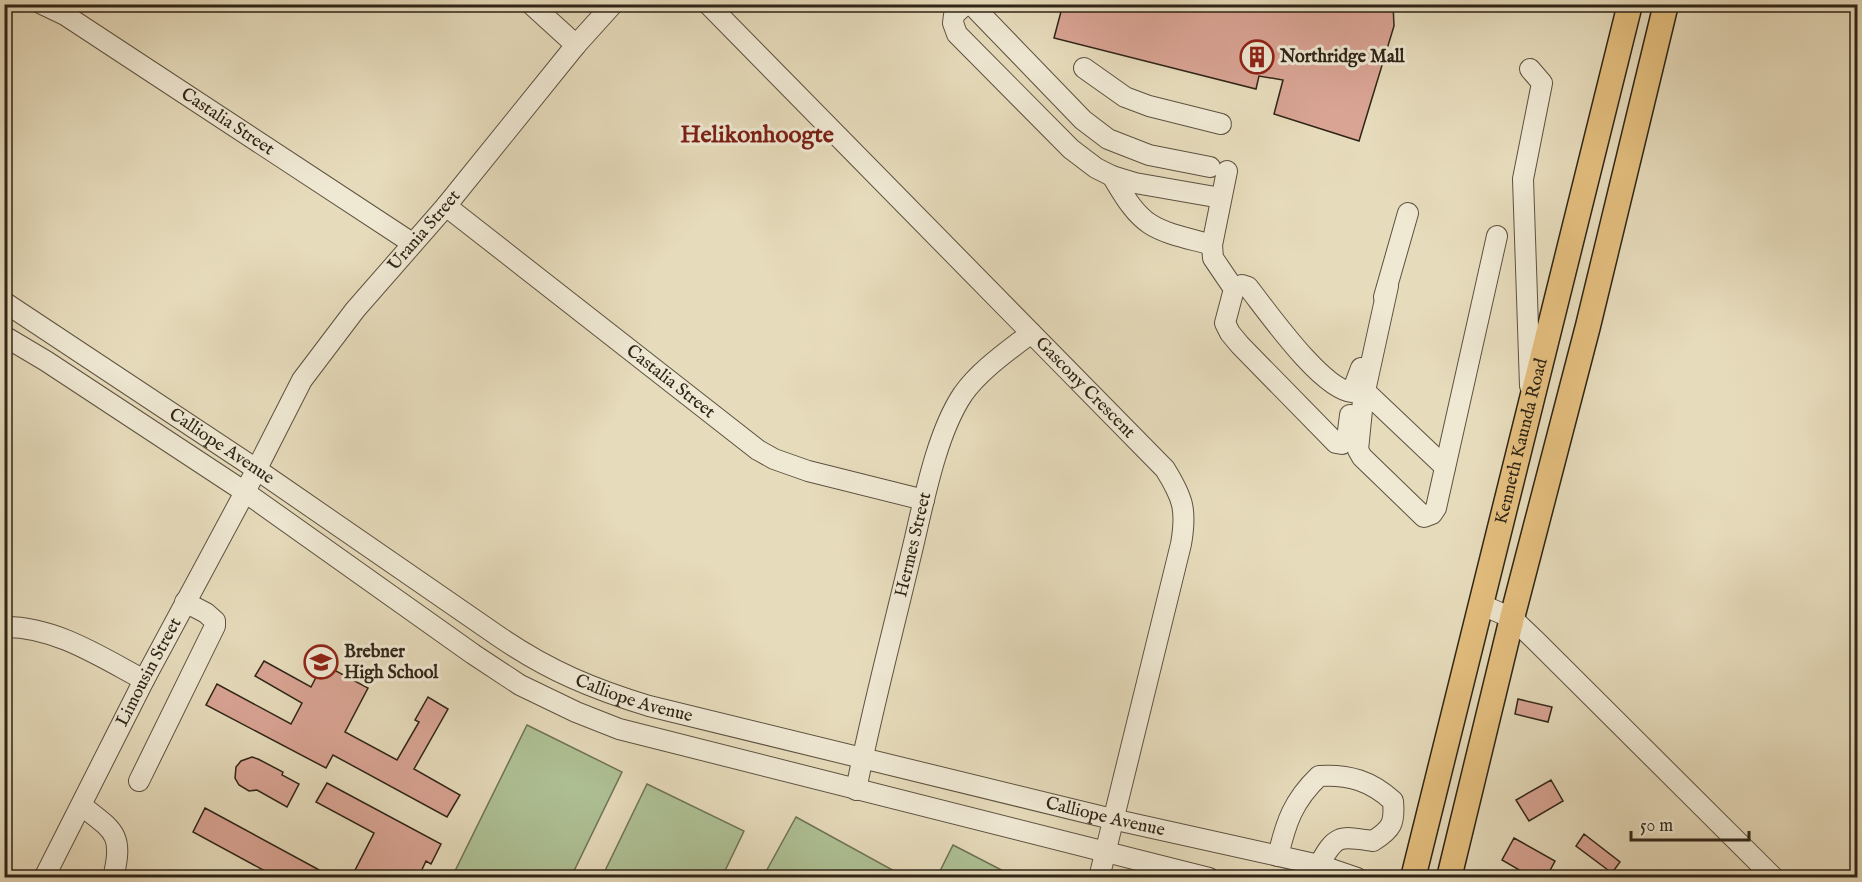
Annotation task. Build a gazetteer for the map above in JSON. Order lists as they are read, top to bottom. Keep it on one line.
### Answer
{"streets":{"main road":["Kenneth Kaunda Road"],"street":["Castalia Street","Urania Street","Gascony Crescent","Calliope Avenue","Hermes Street","Limousin Street"]},"crossings":[["Castalia Street","Urania Street"],["Castalia Street","Hermes Street"],["Urania Street","Calliope Avenue"],["Urania Street","Limousin Street"],["Gascony Crescent","Calliope Avenue"],["Gascony Crescent","Hermes Street"],["Calliope Avenue","Hermes Street"],["Calliope Avenue","Limousin Street"]],"districts":["Helikonhoogte"],"places":{"building":["Northridge Mall"],"school or university":["Brebner High School"]},"scale_bar":"50 m"}
